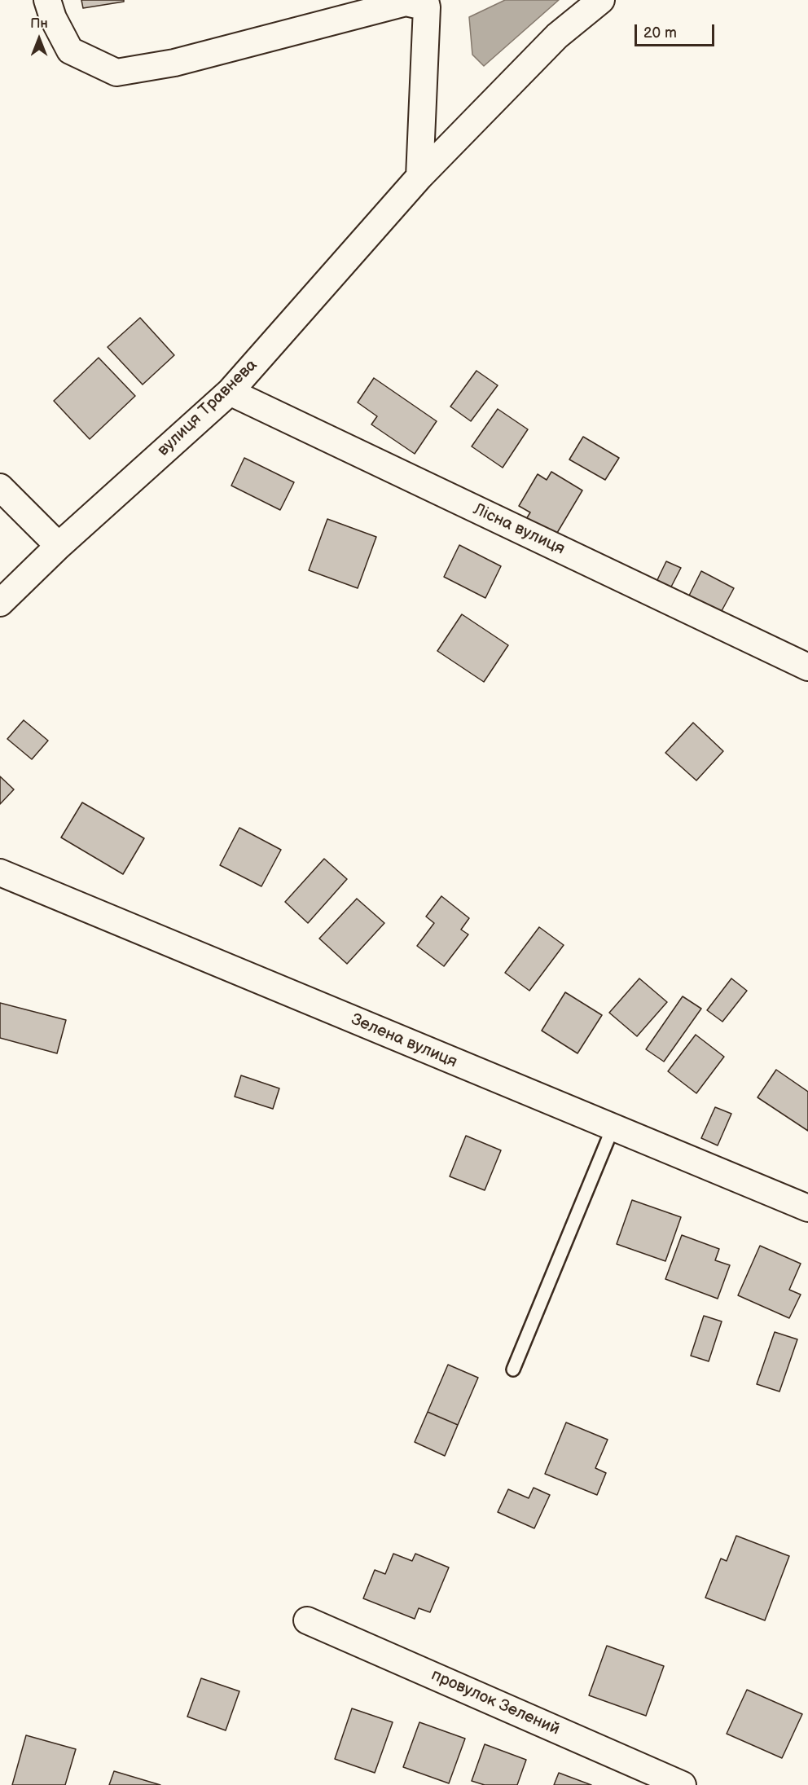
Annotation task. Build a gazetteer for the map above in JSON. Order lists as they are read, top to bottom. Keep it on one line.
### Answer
{"streets":{"street":["вулиця Травнева","Лісна вулиця","Зелена вулиця","провулок Зелений"]},"crossings":[["вулиця Травнева","Лісна вулиця"]],"scale_bar":"20 m","north":"top"}
